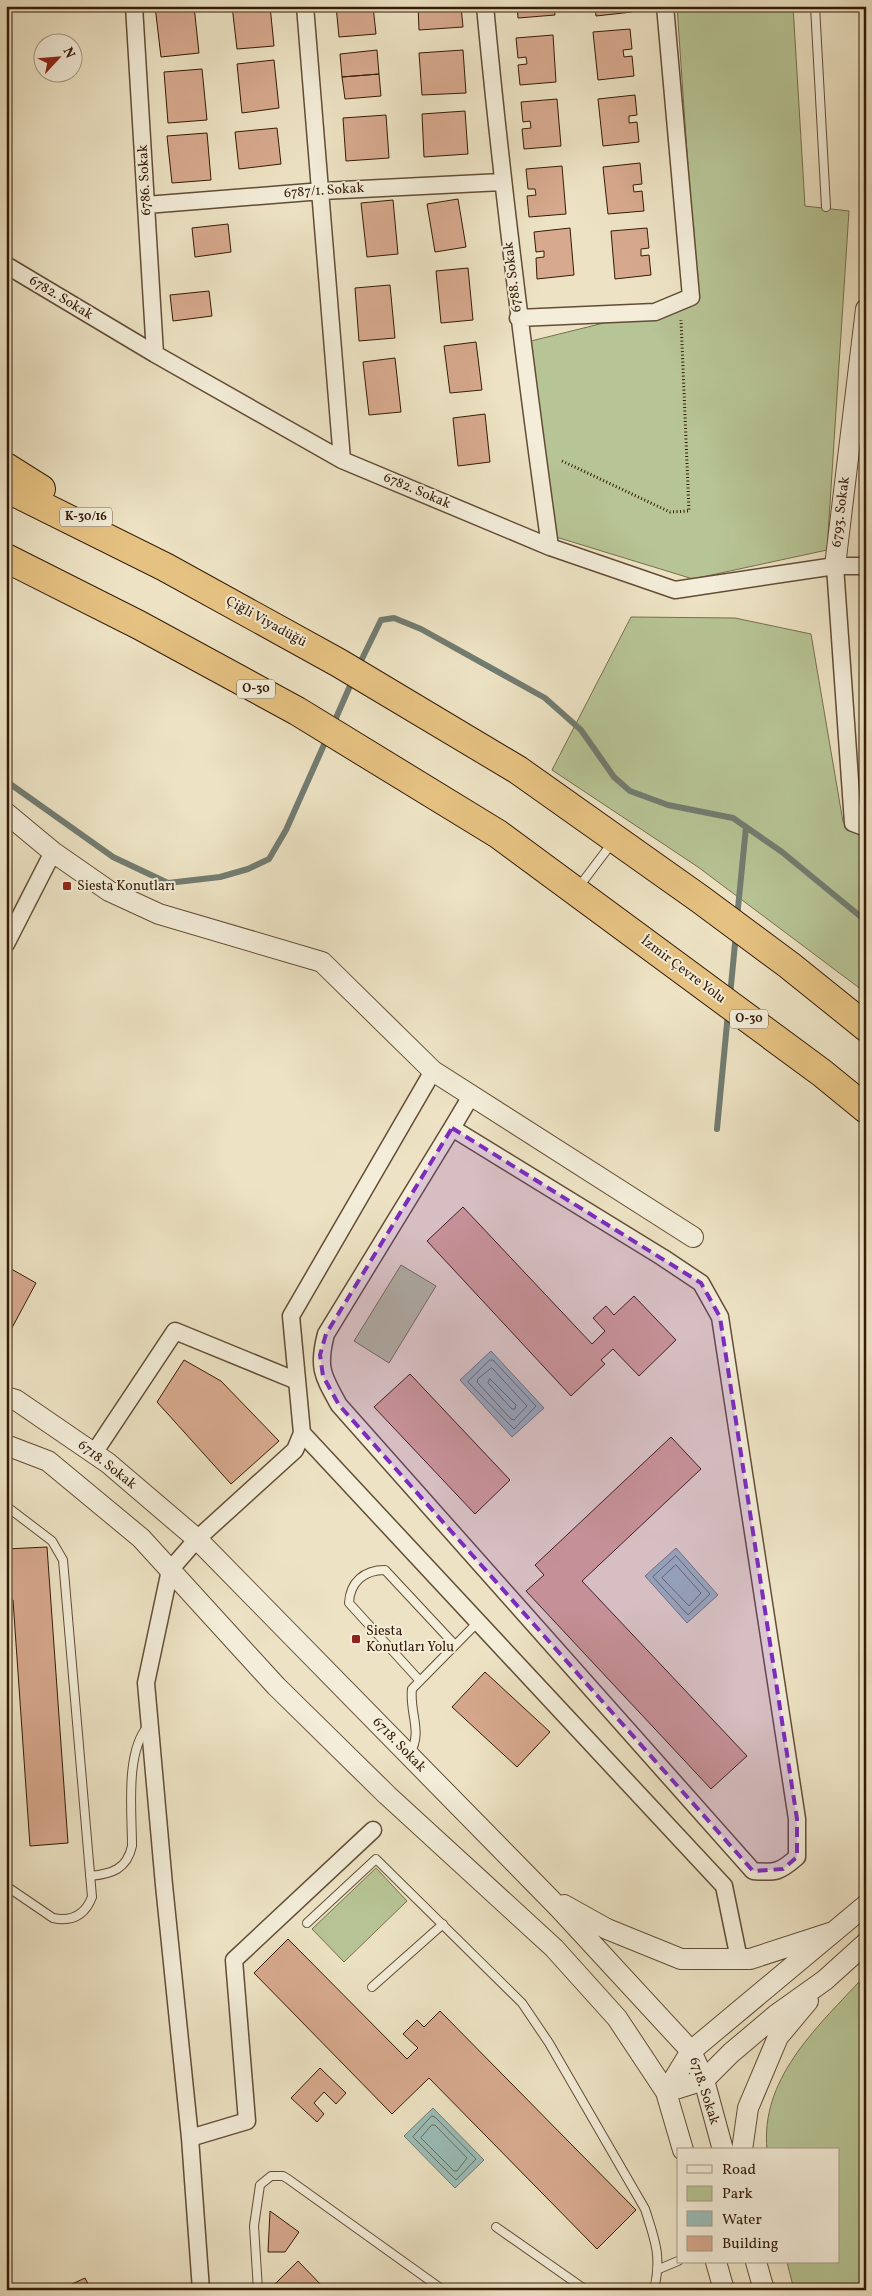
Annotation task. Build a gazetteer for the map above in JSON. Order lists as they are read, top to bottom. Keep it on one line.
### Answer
{"streets":{"highway":["K-30/16","Çiğli Viyadüğü","O-30","İzmir Çevre Yolu"],"street":["6786. Sokak","6787/1. Sokak","6788. Sokak","6782. Sokak","6793. Sokak","6718. Sokak"]},"crossings":[["6786. Sokak","6787/1. Sokak"],["6786. Sokak","6782. Sokak"],["6787/1. Sokak","6788. Sokak"],["6788. Sokak","6782. Sokak"],["6782. Sokak","6793. Sokak"],["K-30/16","Çiğli Viyadüğü"],["O-30","İzmir Çevre Yolu"]],"places":{"transit":["Siesta Konutları","Siesta Konutları Yolu"]},"legend":["Road","Park","Water","Building"],"north":"top right"}
